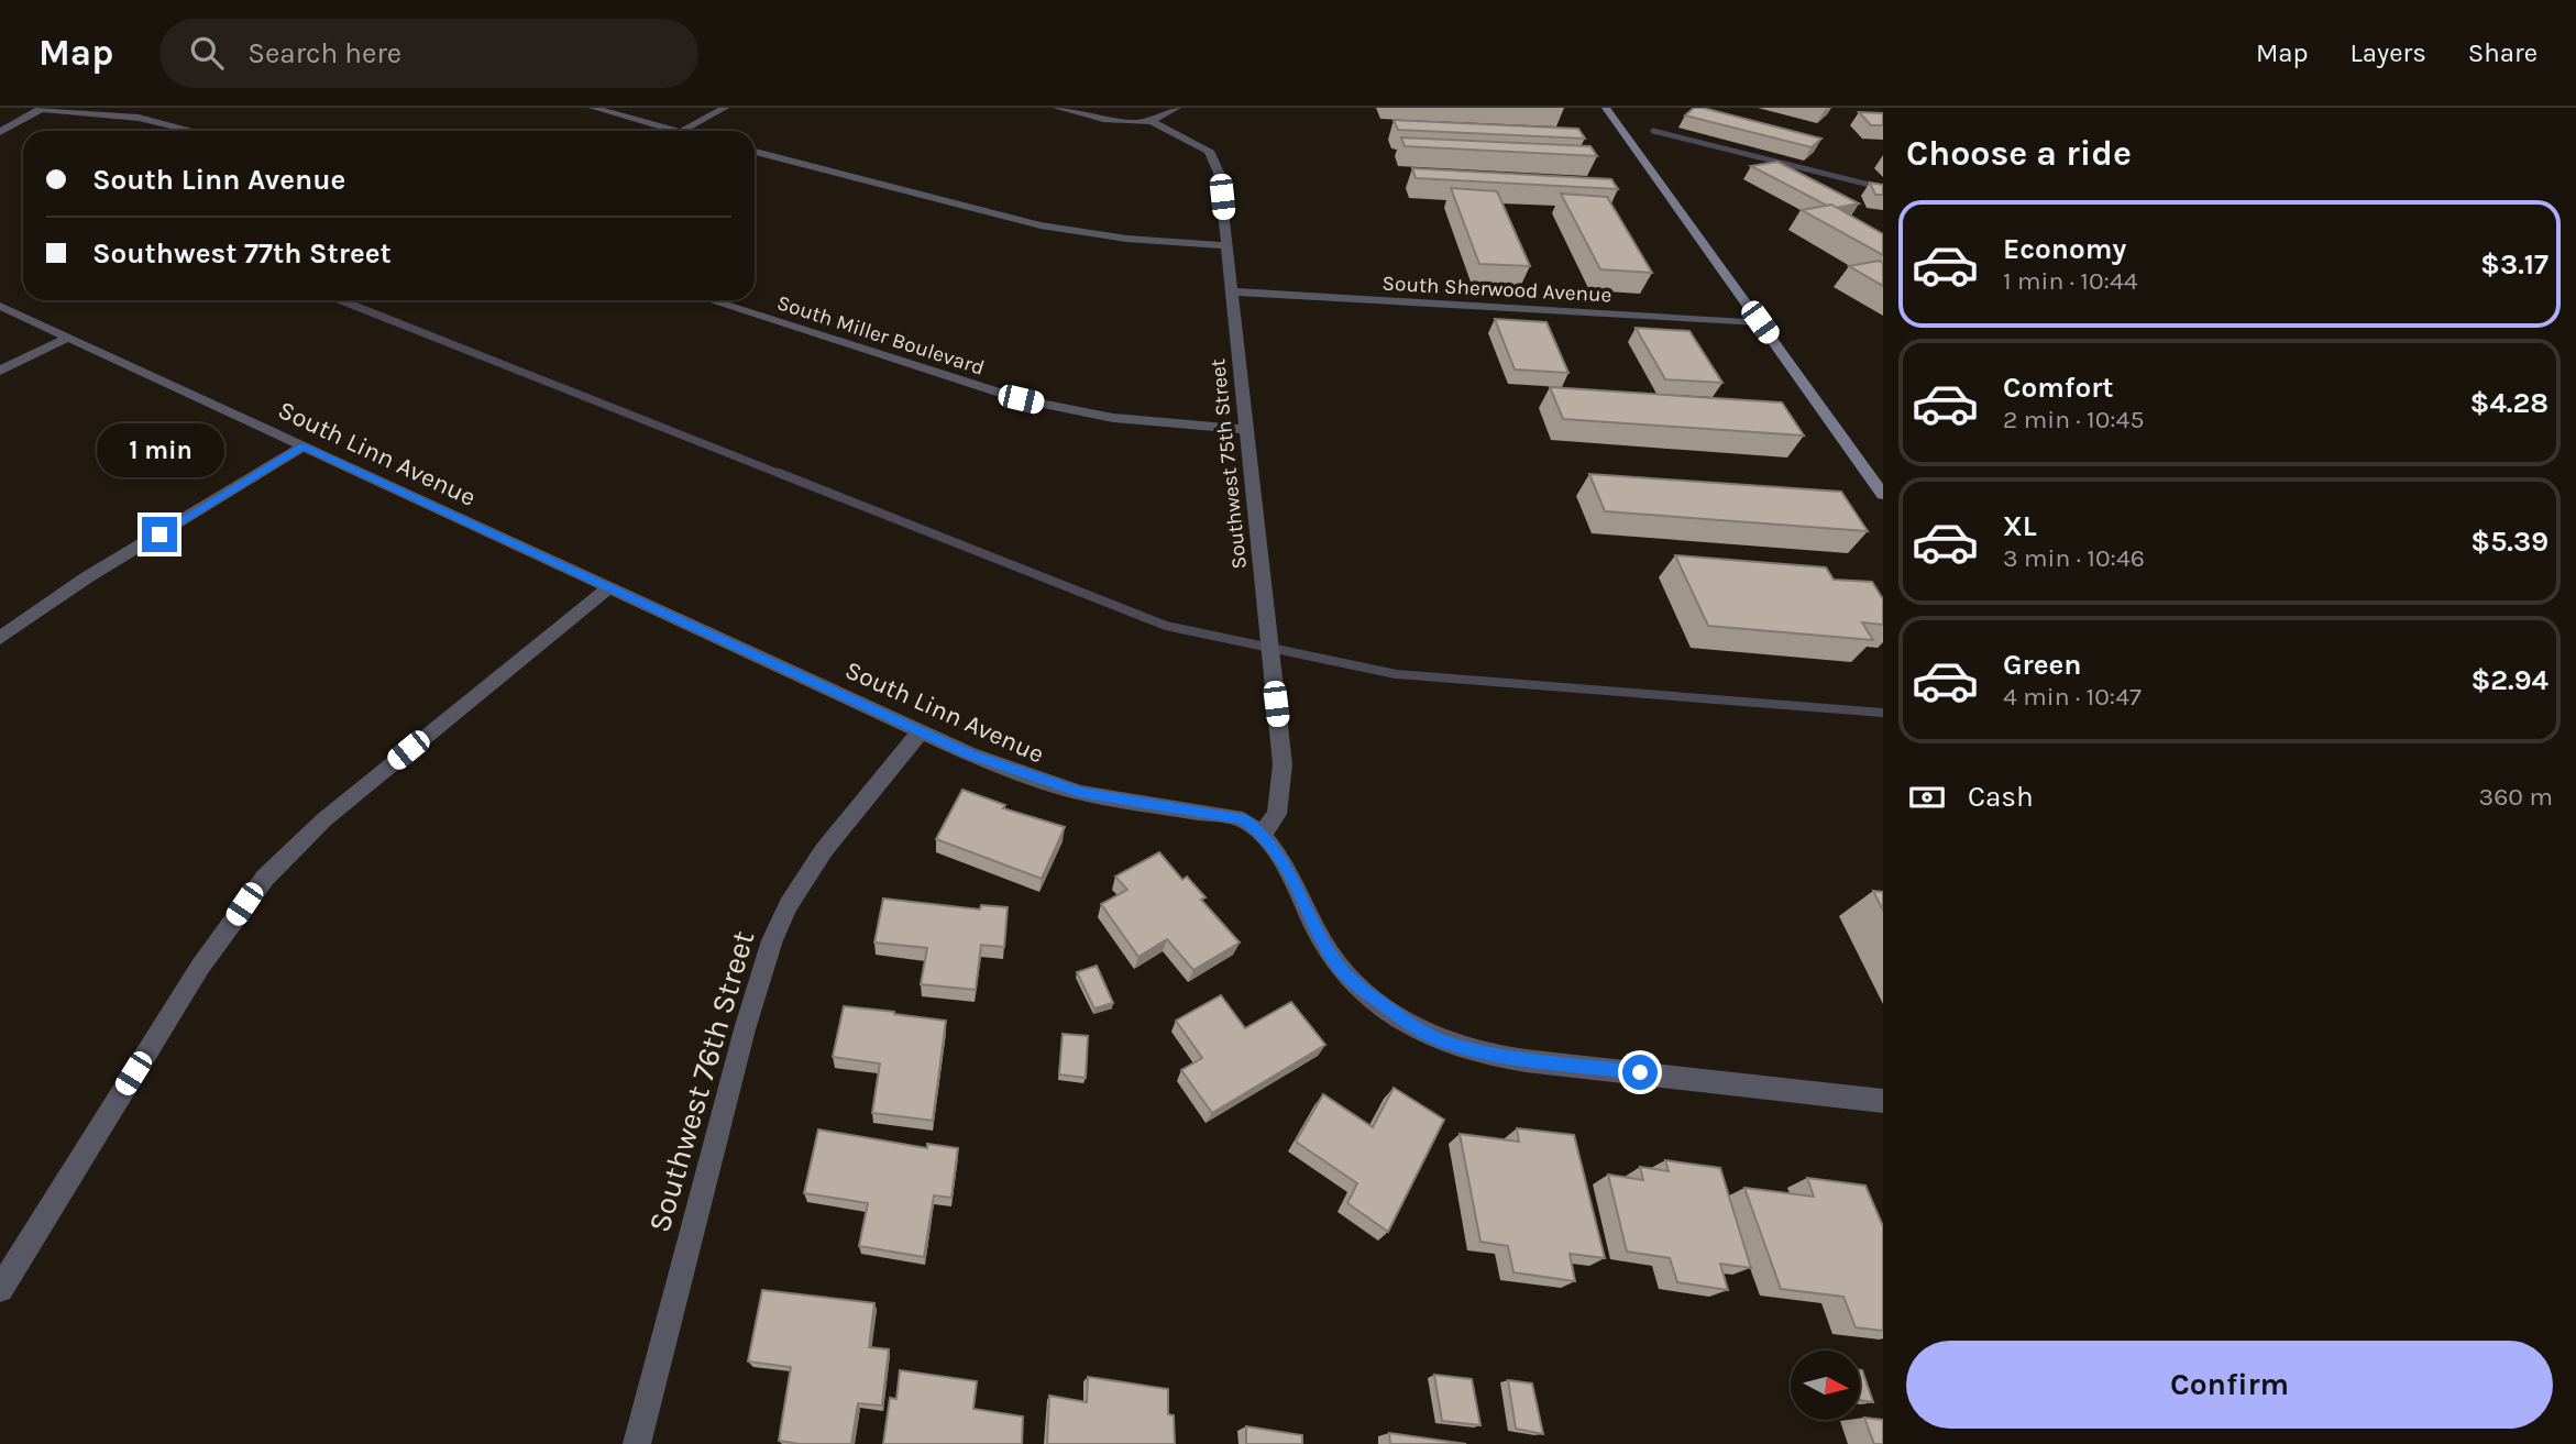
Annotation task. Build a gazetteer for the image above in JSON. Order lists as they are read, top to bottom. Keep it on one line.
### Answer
{"streets":{"street":["South Sherwood Avenue","South Miller Boulevard","South Linn Avenue","Southwest 75th Street","Southwest 76th Street"]},"crossings":[["South Sherwood Avenue","Southwest 75th Street"],["South Miller Boulevard","Southwest 75th Street"],["South Linn Avenue","Southwest 75th Street"],["South Linn Avenue","Southwest 76th Street"]],"north":"right","page":{"header":"Map","search":"Search here","nav":["Map","Layers","Share"],"heading":"Choose a ride","banner":["South Linn Avenue","Southwest 77th Street"],"list":[{"name":"Economy","note":"1 min · 10:44","value":"$3.17"},{"name":"Comfort","note":"2 min · 10:45","value":"$4.28"},{"name":"XL","note":"3 min · 10:46","value":"$5.39"},{"name":"Green","note":"4 min · 10:47","value":"$2.94"}],"bubble":"1 min","pay":["Cash","360 m"],"buttons":"Confirm"}}
